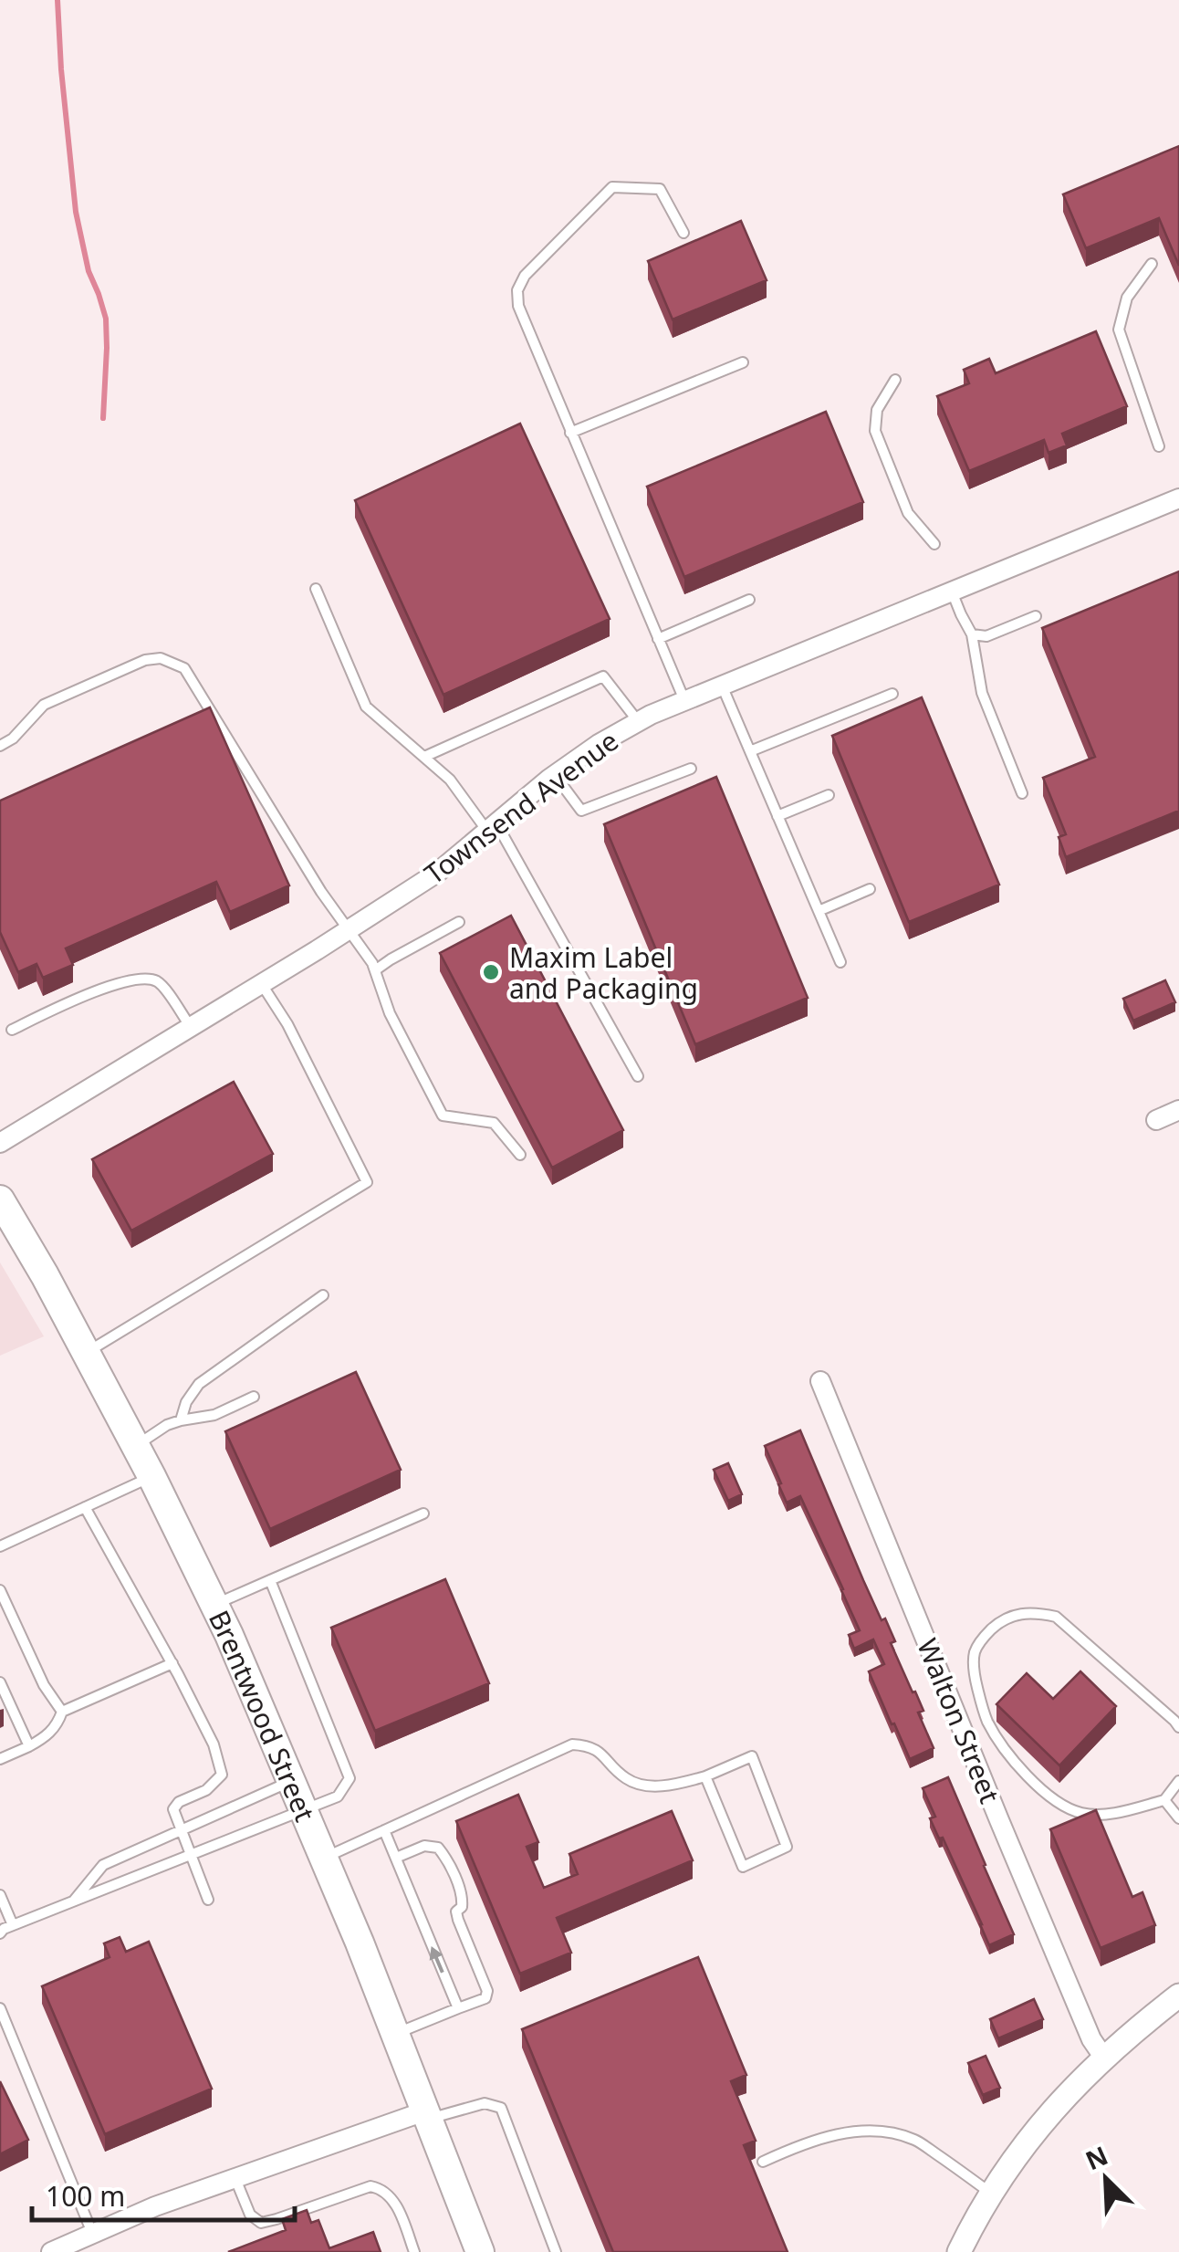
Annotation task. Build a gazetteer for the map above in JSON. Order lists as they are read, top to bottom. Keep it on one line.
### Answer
{"streets":{"main road":["Brentwood Street"],"street":["Townsend Avenue","Walton Street"]},"places":["Maxim Label and Packaging"],"scale_bar":"100 m","north":"top left"}
